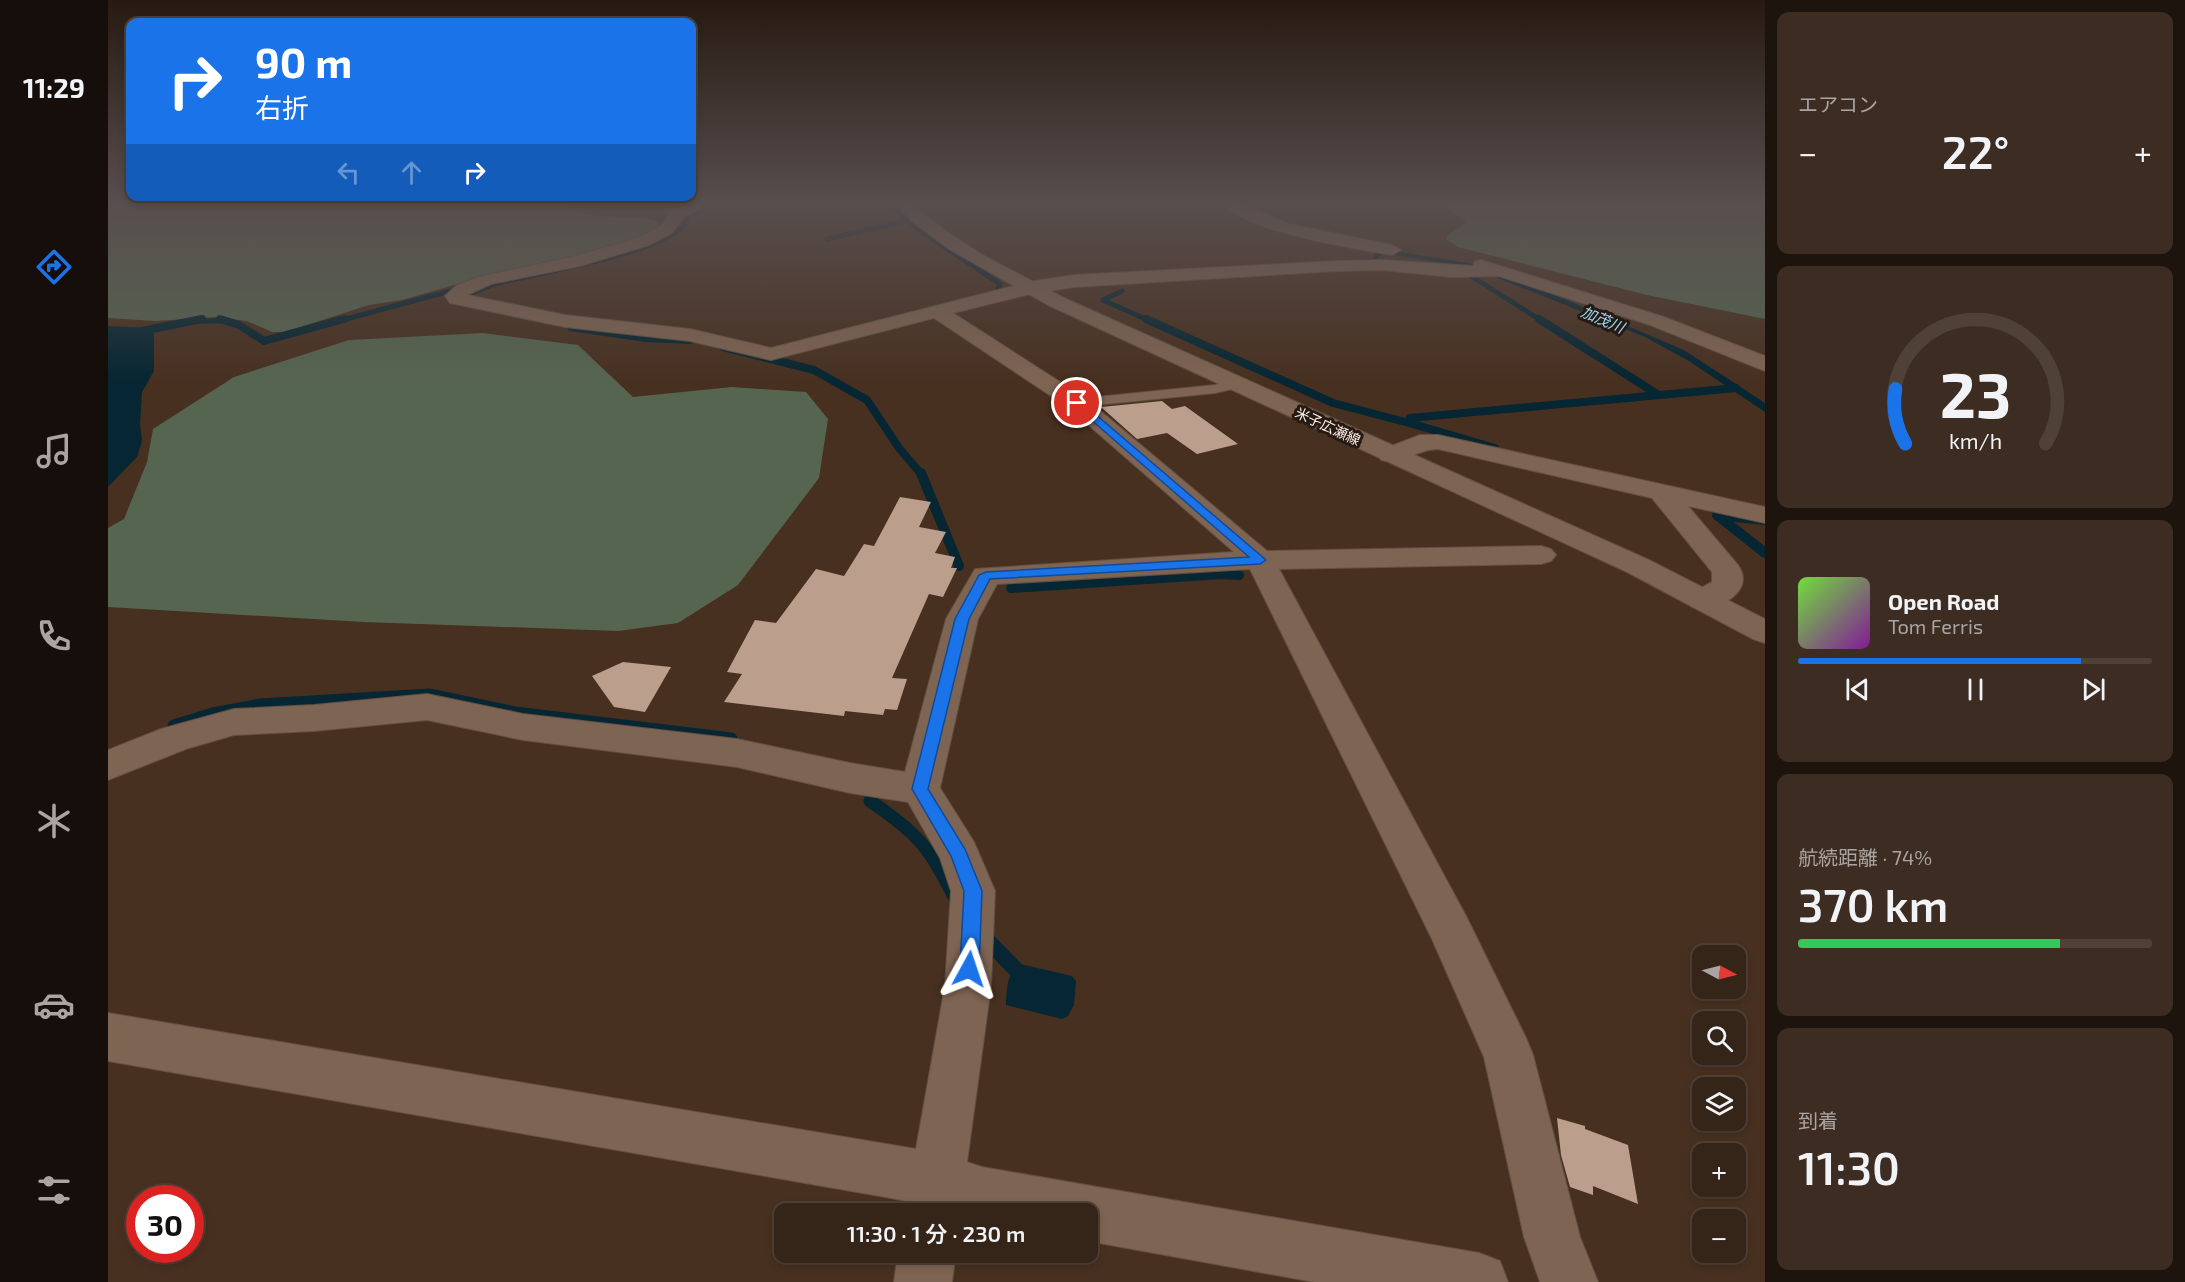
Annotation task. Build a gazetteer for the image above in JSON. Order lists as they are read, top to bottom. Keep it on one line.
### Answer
{"streets":{"street":["米子広瀬線"]},"water":["加茂川"],"north":"right","page":{"tabs":"11:29","tile":["エアコン",["航続距離 · 74%","370 km"],["到着","11:30"]],"turn":["90 m","右折"],"heat":["−","22°","+"],"song":["Open Road","Tom Ferris"],"map_buttons":["+","−"],"limit":"30","trip":"11:30 · 1 分 · 230 m","gauge":["23","km/h"]}}
